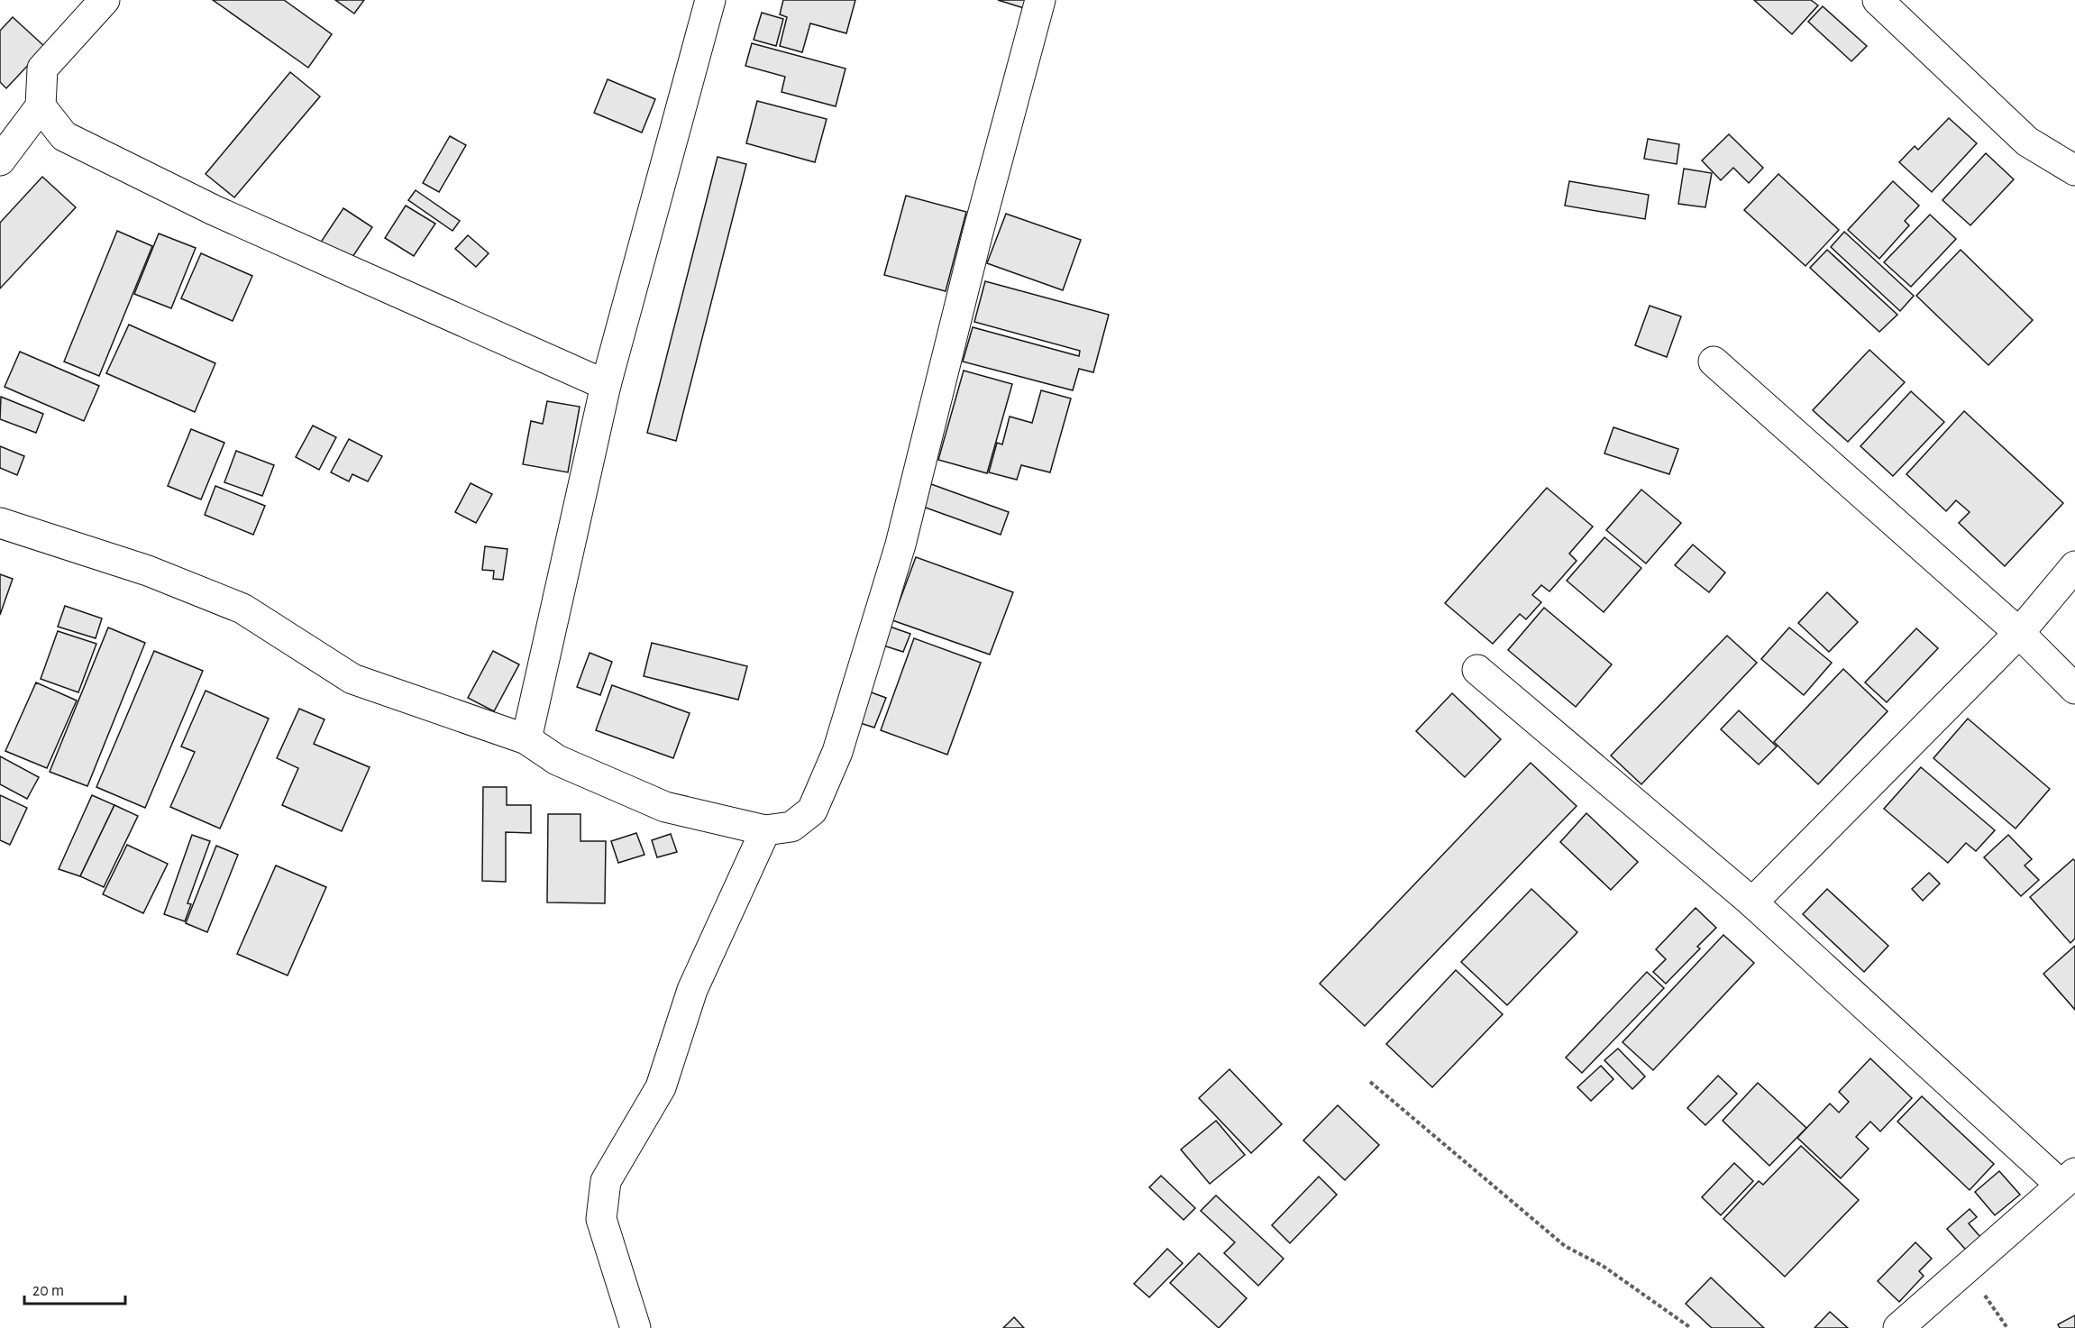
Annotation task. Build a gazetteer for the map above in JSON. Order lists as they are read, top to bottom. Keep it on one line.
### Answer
{"scale_bar":"20 m"}
